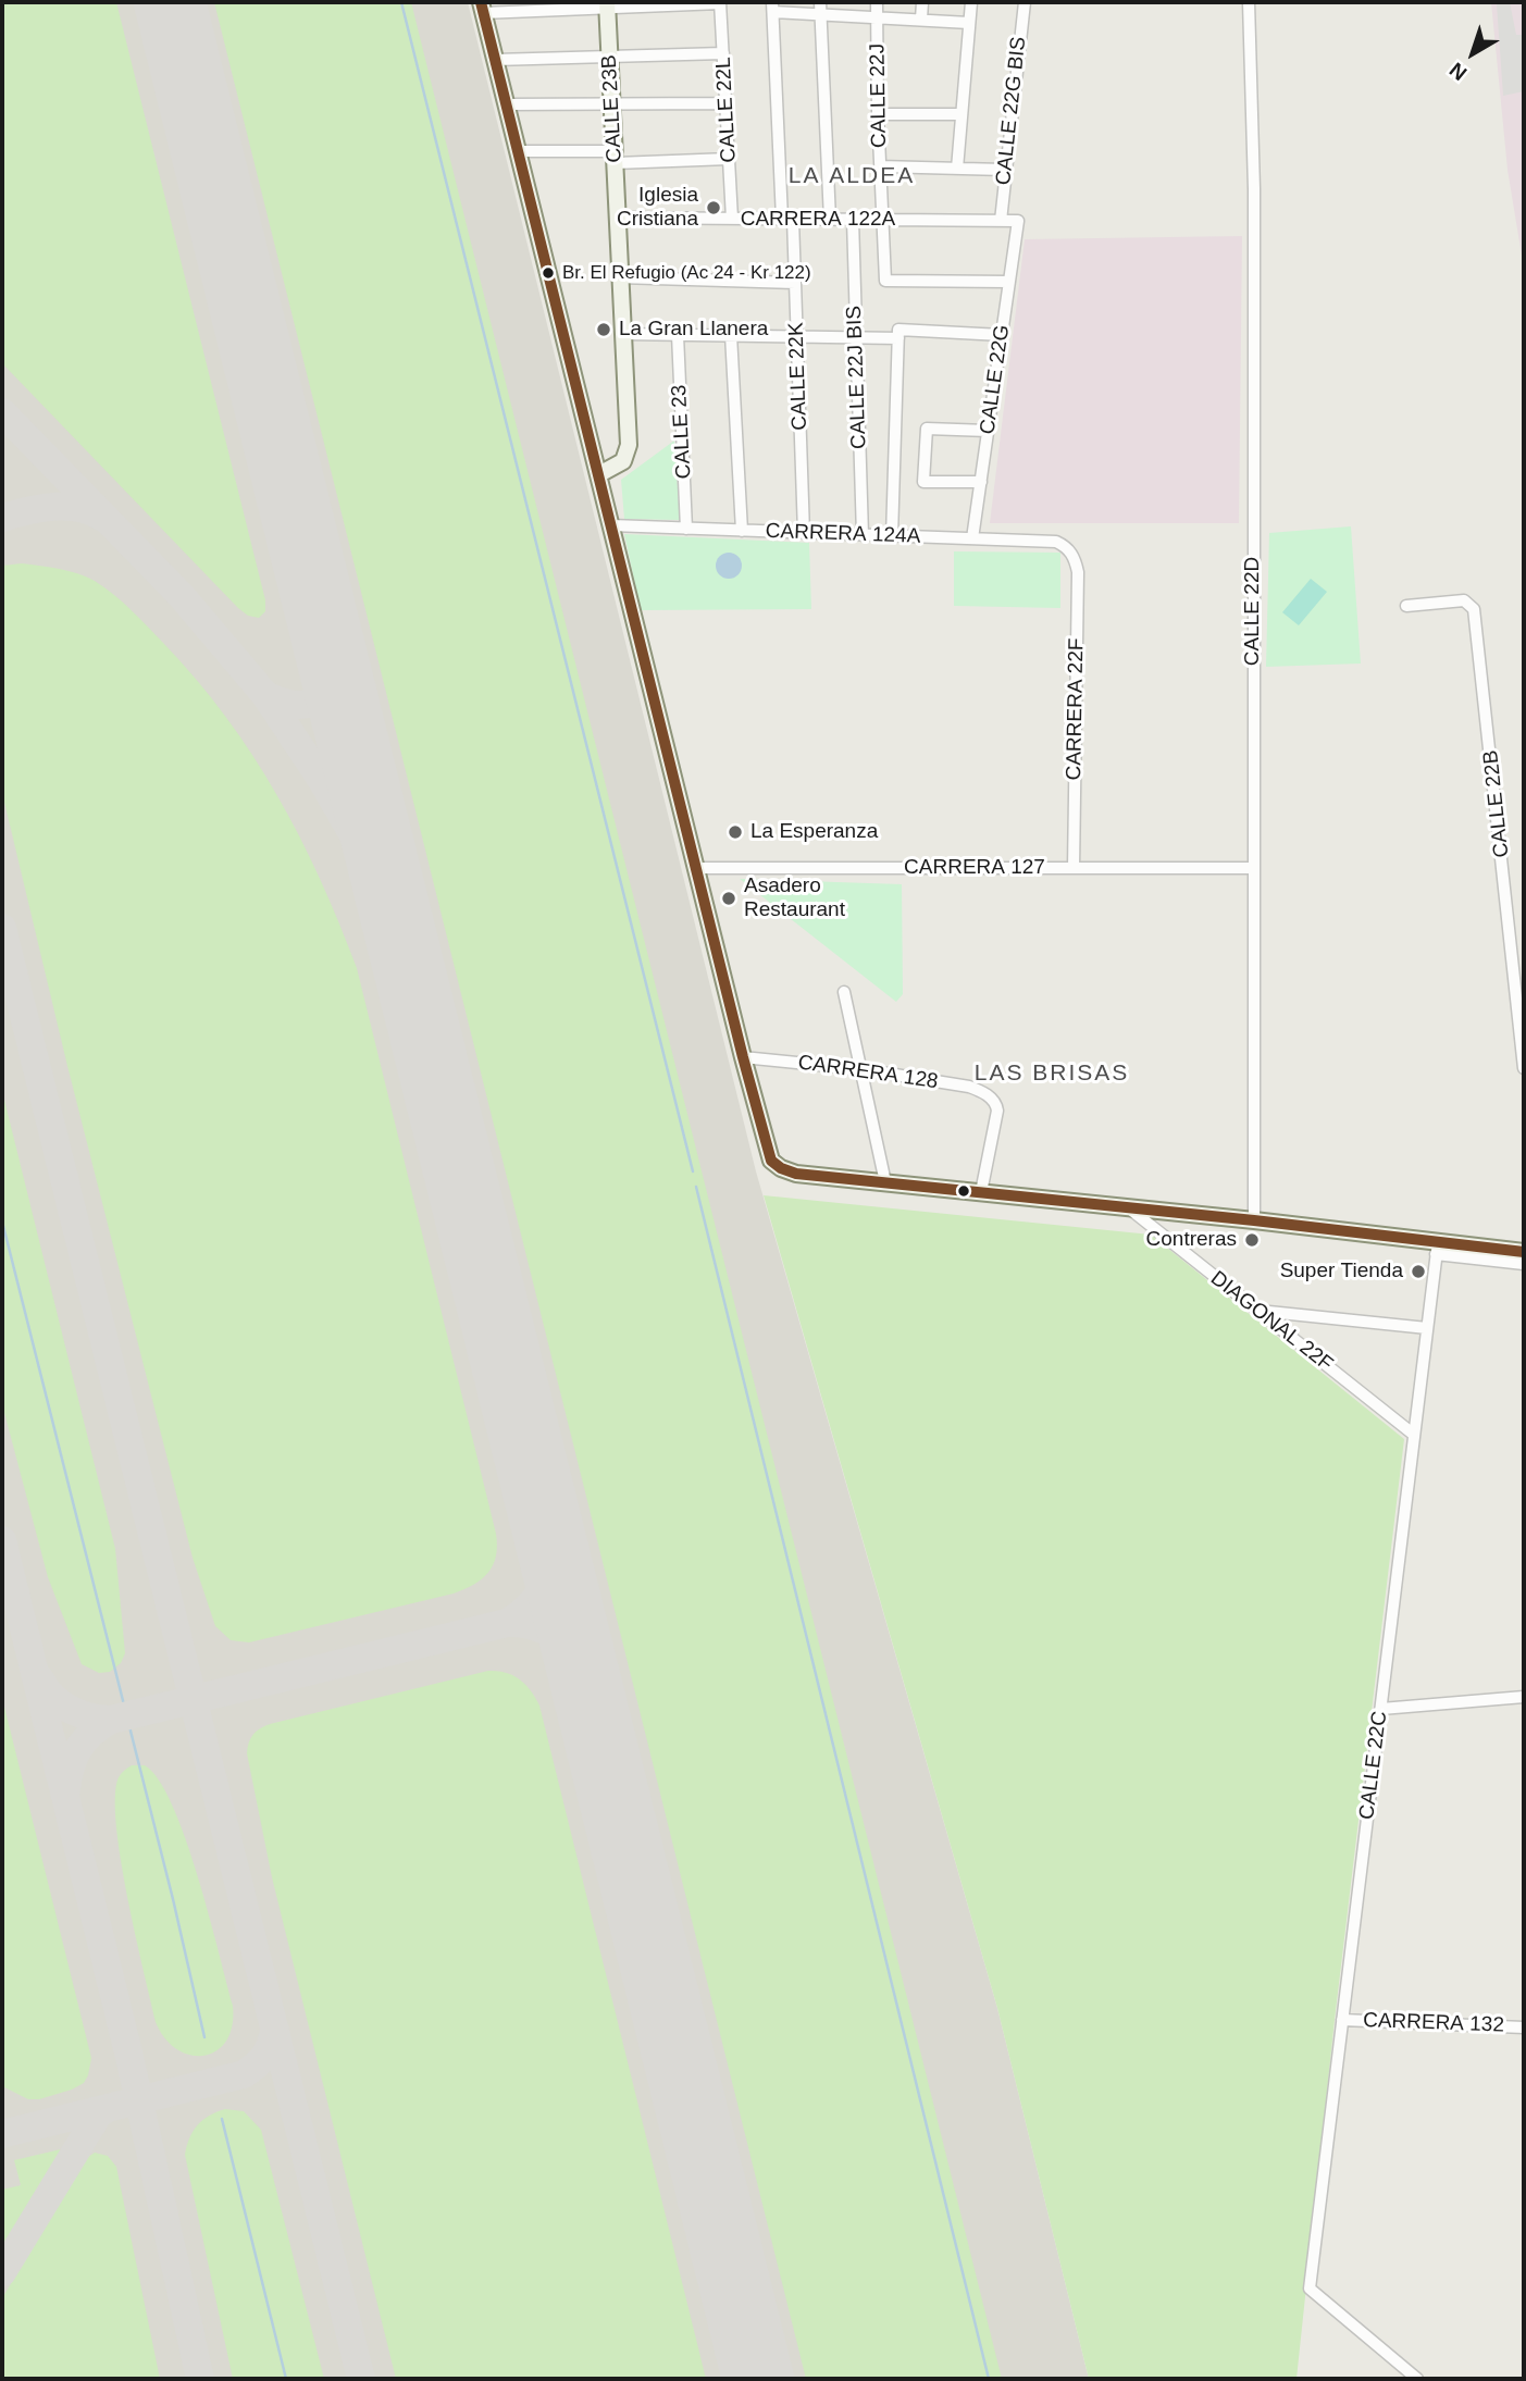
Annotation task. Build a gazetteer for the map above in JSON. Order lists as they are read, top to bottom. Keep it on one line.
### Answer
{"streets":{"main road":["CALLE 23B"],"street":["CALLE 22J","CALLE 22L","CALLE 22G BIS","CARRERA 122A","CALLE 22K","CALLE 22J BIS","CALLE 22G","CALLE 23","CARRERA 124A","CALLE 22D","CARRERA 22F","CALLE 22B","CARRERA 127","CARRERA 128","DIAGONAL 22F","CALLE 22C","CARRERA 132"]},"crossings":[["CALLE 22J","CARRERA 122A"],["CALLE 22J","CALLE 22G"],["CALLE 23B","CARRERA 122A"],["CALLE 22L","CARRERA 122A"],["CALLE 22G BIS","CARRERA 122A"],["CARRERA 122A","CALLE 22K"],["CARRERA 122A","CALLE 22J BIS"],["CARRERA 122A","CALLE 22G"],["CALLE 22K","CARRERA 124A"],["CALLE 22J BIS","CARRERA 124A"],["CALLE 22G","CARRERA 124A"],["CALLE 23","CARRERA 124A"],["CARRERA 124A","CARRERA 22F"],["CALLE 22D","CARRERA 127"],["CARRERA 22F","CARRERA 127"],["DIAGONAL 22F","CALLE 22C"],["CALLE 22C","CARRERA 132"]],"districts":["LA ALDEA","LAS BRISAS"],"places":["Iglesia Cristiana","Br. El Refugio (Ac 24 - Kr 122)","La Gran Llanera","La Esperanza","Asadero Restaurant","Contreras","Super Tienda"],"north":"bottom left"}
